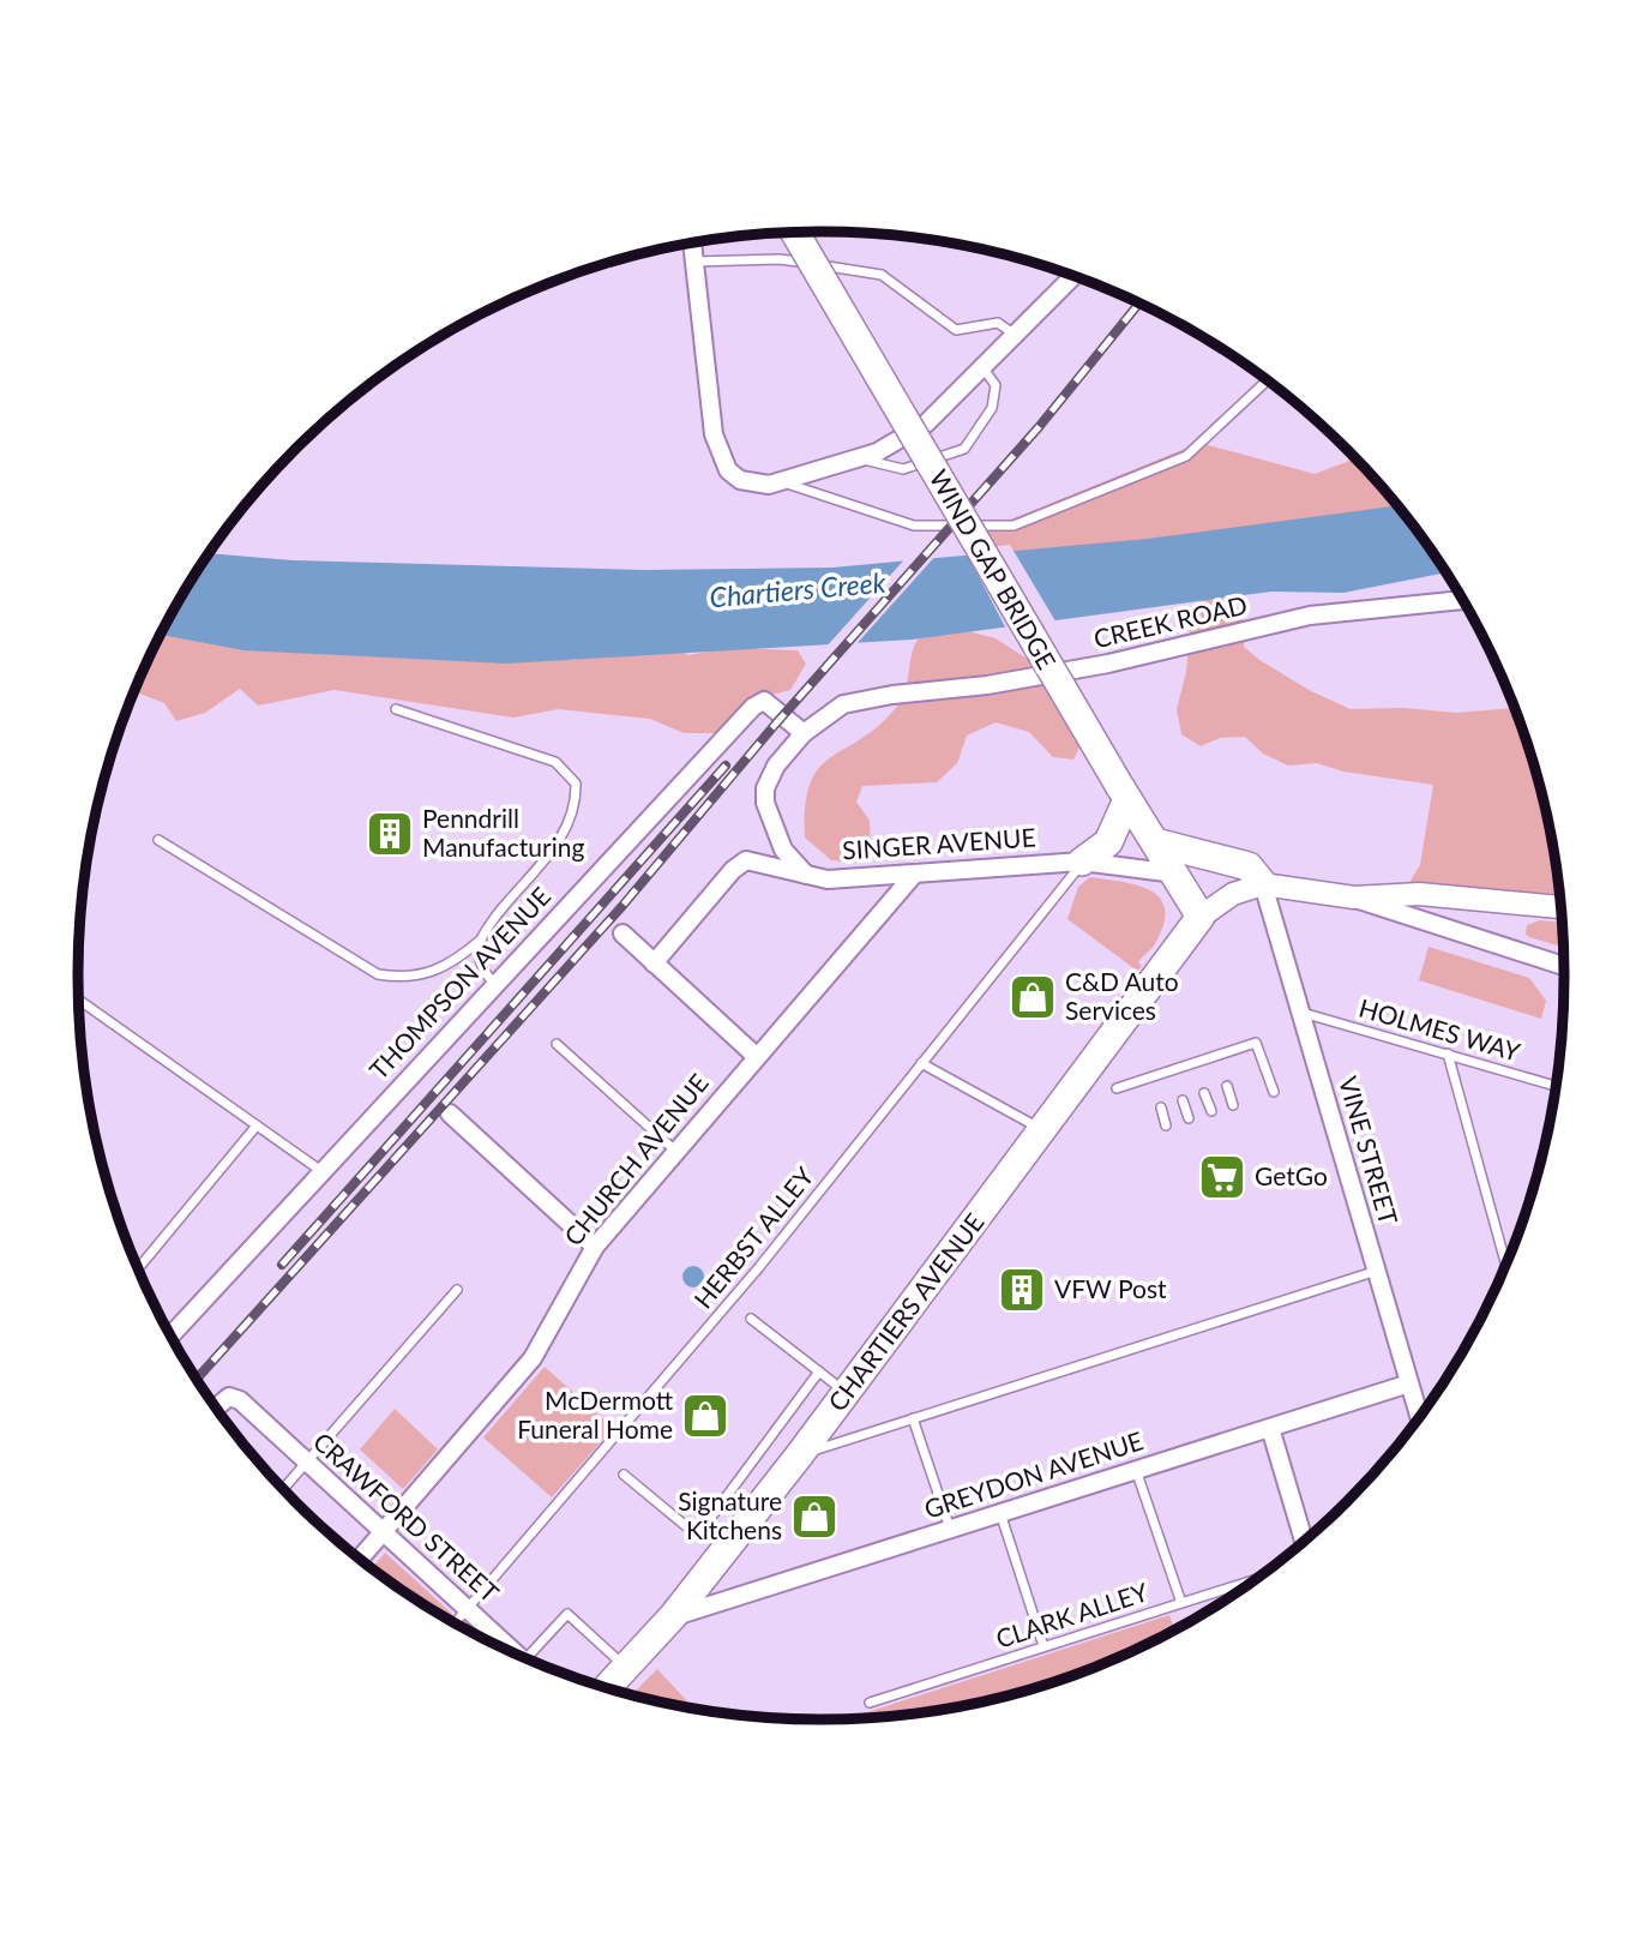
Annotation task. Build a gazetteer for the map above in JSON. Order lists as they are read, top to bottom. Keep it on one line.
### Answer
{"streets":{"main road":["WIND GAP BRIDGE","CHARTIERS AVENUE"],"street":["CREEK ROAD","SINGER AVENUE","THOMPSON AVENUE","VINE STREET","CHURCH AVENUE","GREYDON AVENUE","CRAWFORD STREET"],"lane":["HOLMES WAY","HERBST ALLEY","CLARK ALLEY"]},"crossings":[["WIND GAP BRIDGE","SINGER AVENUE"],["WIND GAP BRIDGE","CHARTIERS AVENUE"],["CREEK ROAD","SINGER AVENUE"],["CREEK ROAD","THOMPSON AVENUE"],["SINGER AVENUE","CHURCH AVENUE"],["SINGER AVENUE","HERBST ALLEY"],["HOLMES WAY","VINE STREET"],["VINE STREET","GREYDON AVENUE"],["CHURCH AVENUE","CRAWFORD STREET"],["HERBST ALLEY","CRAWFORD STREET"],["CHARTIERS AVENUE","GREYDON AVENUE"]],"water":["Chartiers Creek"],"places":{"building":["Penndrill Manufacturing","VFW Post"],"shop":["C&D Auto Services","McDermott Funeral Home","Signature Kitchens"],"supermarket":["GetGo"]}}
